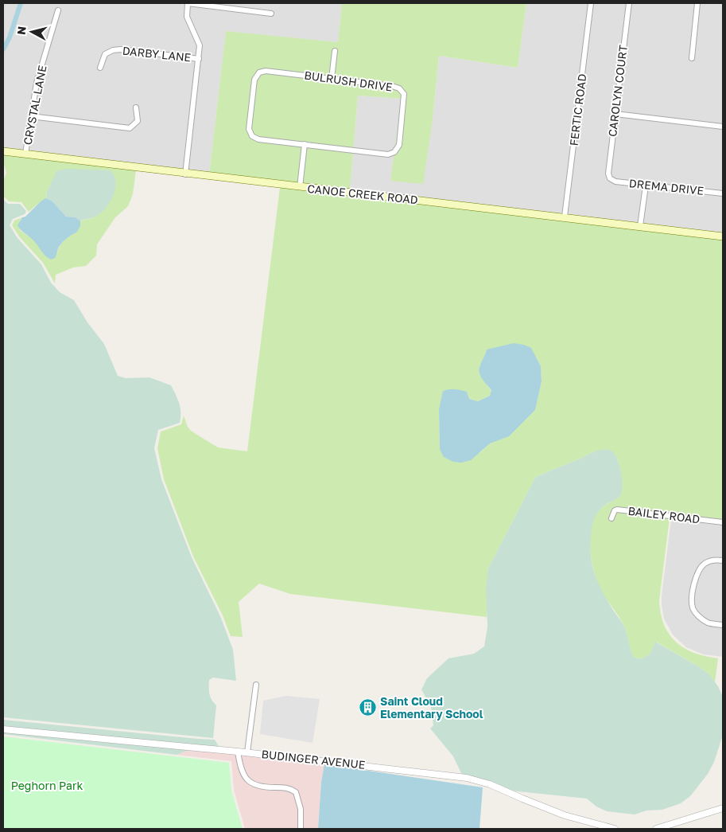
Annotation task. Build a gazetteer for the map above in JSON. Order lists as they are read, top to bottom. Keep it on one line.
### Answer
{"streets":{"main road":["CANOE CREEK ROAD"],"street":["DARBY LANE","BULRUSH DRIVE","CAROLYN COURT","CRYSTAL LANE","FERTIC ROAD","DREMA DRIVE","BAILEY ROAD","BUDINGER AVENUE"]},"crossings":[["CAROLYN COURT","DREMA DRIVE"],["CRYSTAL LANE","CANOE CREEK ROAD"],["FERTIC ROAD","CANOE CREEK ROAD"]],"parks":["Peghorn Park"],"places":{"building":["Saint Cloud Elementary School"]},"north":"left"}
